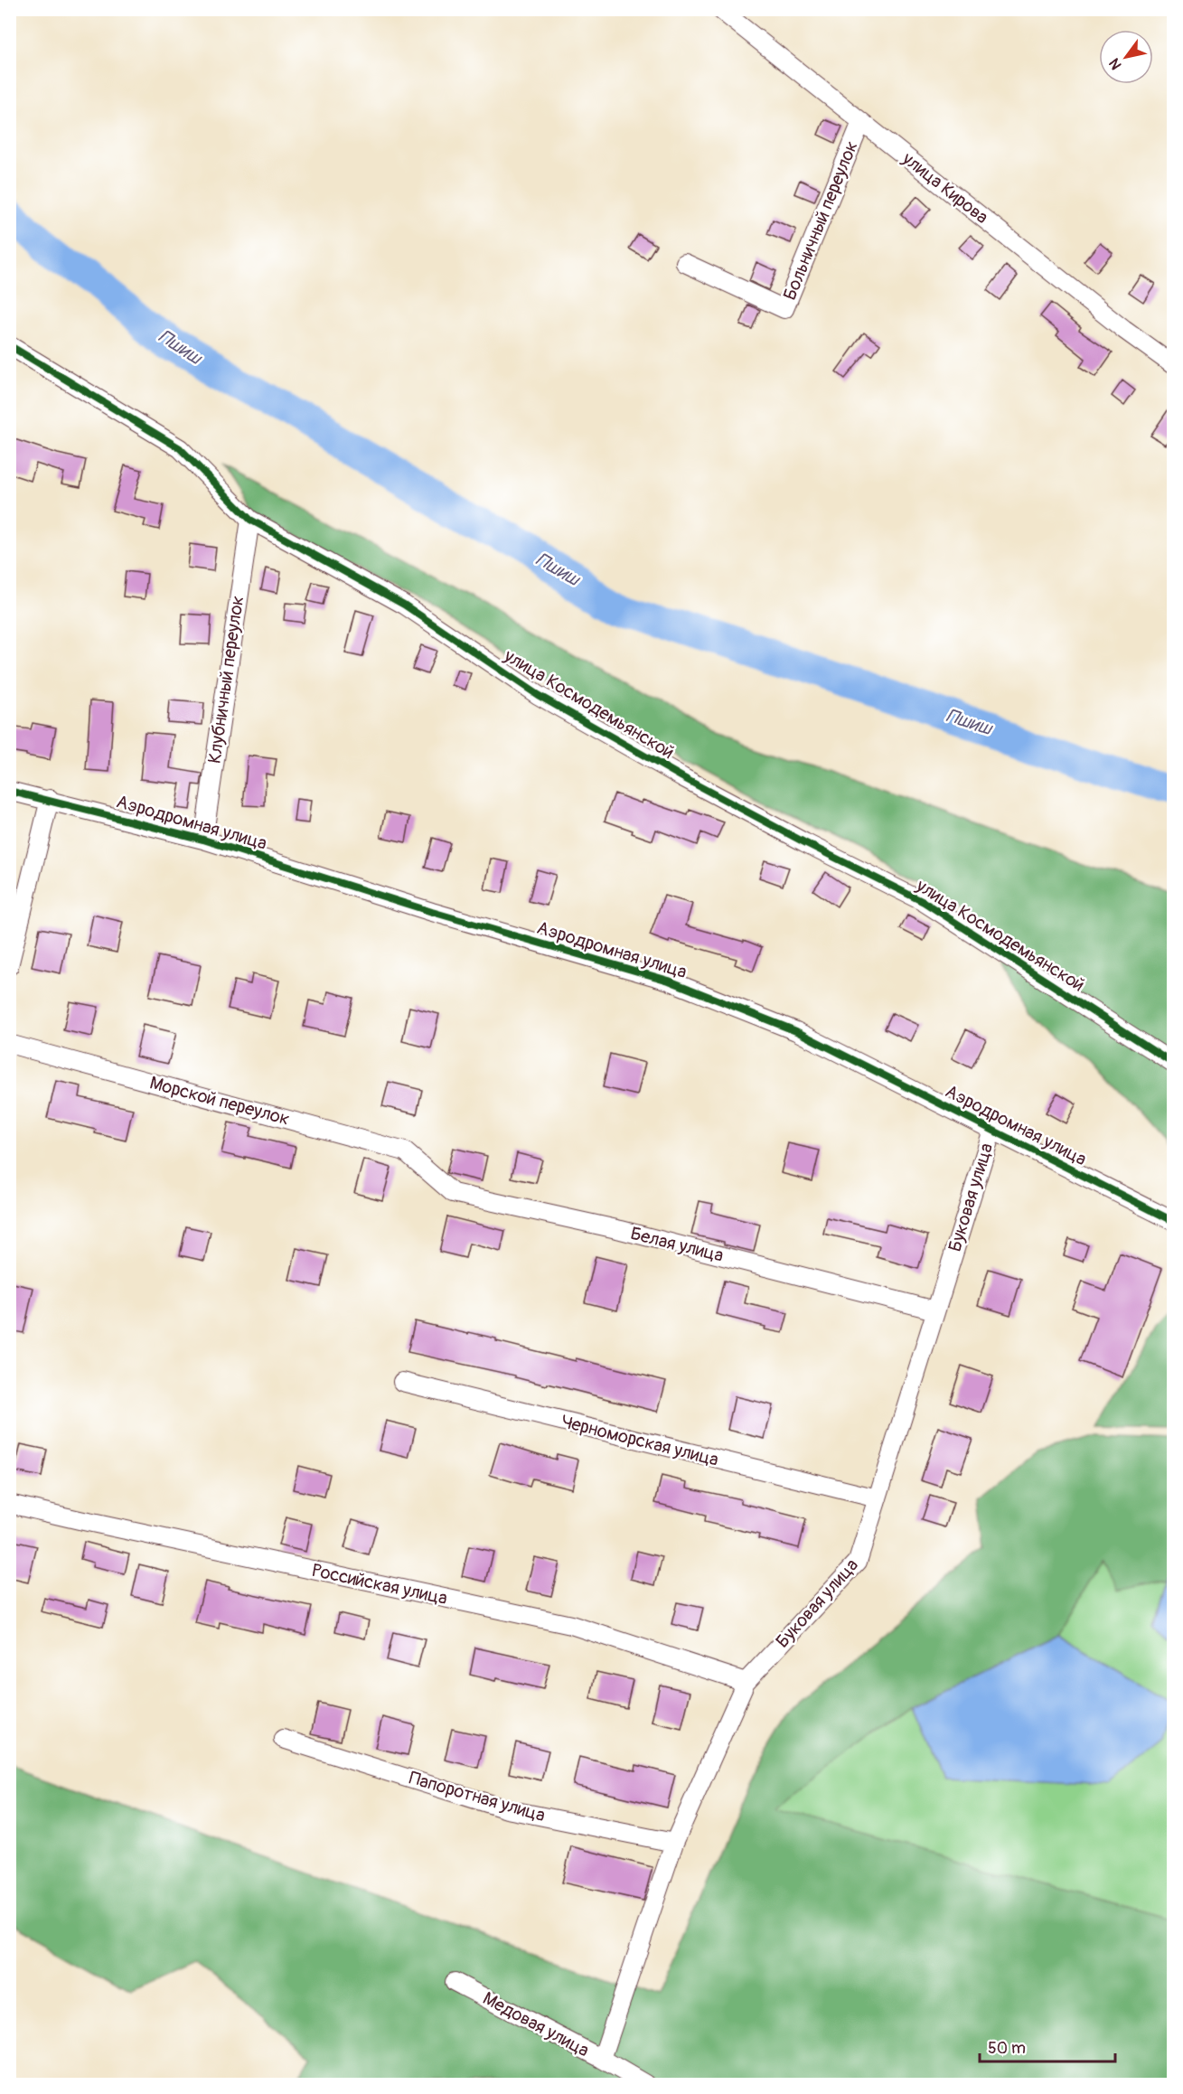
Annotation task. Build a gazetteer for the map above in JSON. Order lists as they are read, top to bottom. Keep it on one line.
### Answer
{"streets":{"street":["улица Кирова","Больничный переулок","Клубничный переулок","улица Космодемьянской","Аэродромная улица","Морской переулок","Буковая улица","Белая улица","Черноморская улица","Российская улица","Папоротная улица","Медовая улица"]},"crossings":[["улица Кирова","Больничный переулок"],["Клубничный переулок","улица Космодемьянской"],["Клубничный переулок","Аэродромная улица"],["Аэродромная улица","Буковая улица"],["Морской переулок","Белая улица"],["Буковая улица","Белая улица"],["Буковая улица","Черноморская улица"],["Буковая улица","Российская улица"],["Буковая улица","Папоротная улица"],["Буковая улица","Медовая улица"]],"water":["Пшиш"],"scale_bar":"50 m","north":"bottom left"}
